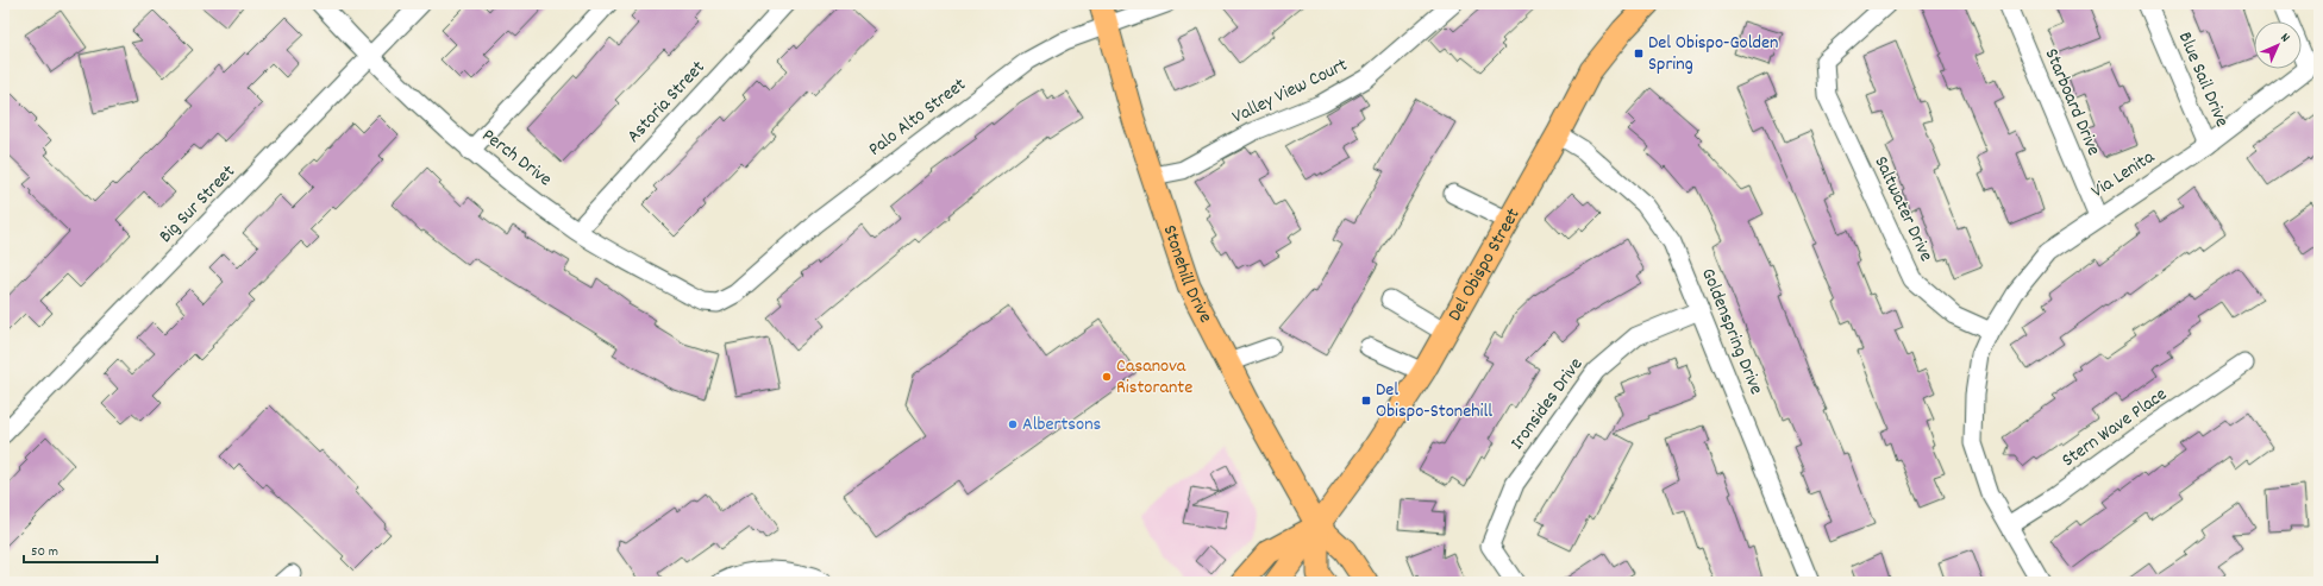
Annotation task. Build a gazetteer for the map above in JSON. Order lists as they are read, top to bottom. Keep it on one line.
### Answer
{"streets":{"main road":["Del Obispo Street","Stonehill Drive"],"street":["Blue Sail Drive","Valley View Court","Astoria Street","Starboard Drive","Palo Alto Street","Perch Drive","Via Lenita","Big Sur Street","Saltwater Drive","Goldenspring Drive","Ironsides Drive","Stern Wave Place"]},"crossings":[["Blue Sail Drive","Via Lenita"],["Valley View Court","Stonehill Drive"],["Astoria Street","Perch Drive"],["Starboard Drive","Via Lenita"],["Palo Alto Street","Perch Drive"],["Palo Alto Street","Stonehill Drive"],["Perch Drive","Big Sur Street"],["Via Lenita","Saltwater Drive"],["Via Lenita","Stern Wave Place"],["Del Obispo Street","Stonehill Drive"],["Del Obispo Street","Goldenspring Drive"],["Goldenspring Drive","Ironsides Drive"]],"places":{"transit":["Del Obispo-Golden Spring","Del Obispo-Stonehill"],"other":["Casanova Ristorante","Albertsons"]},"scale_bar":"50 m","north":"top right"}
